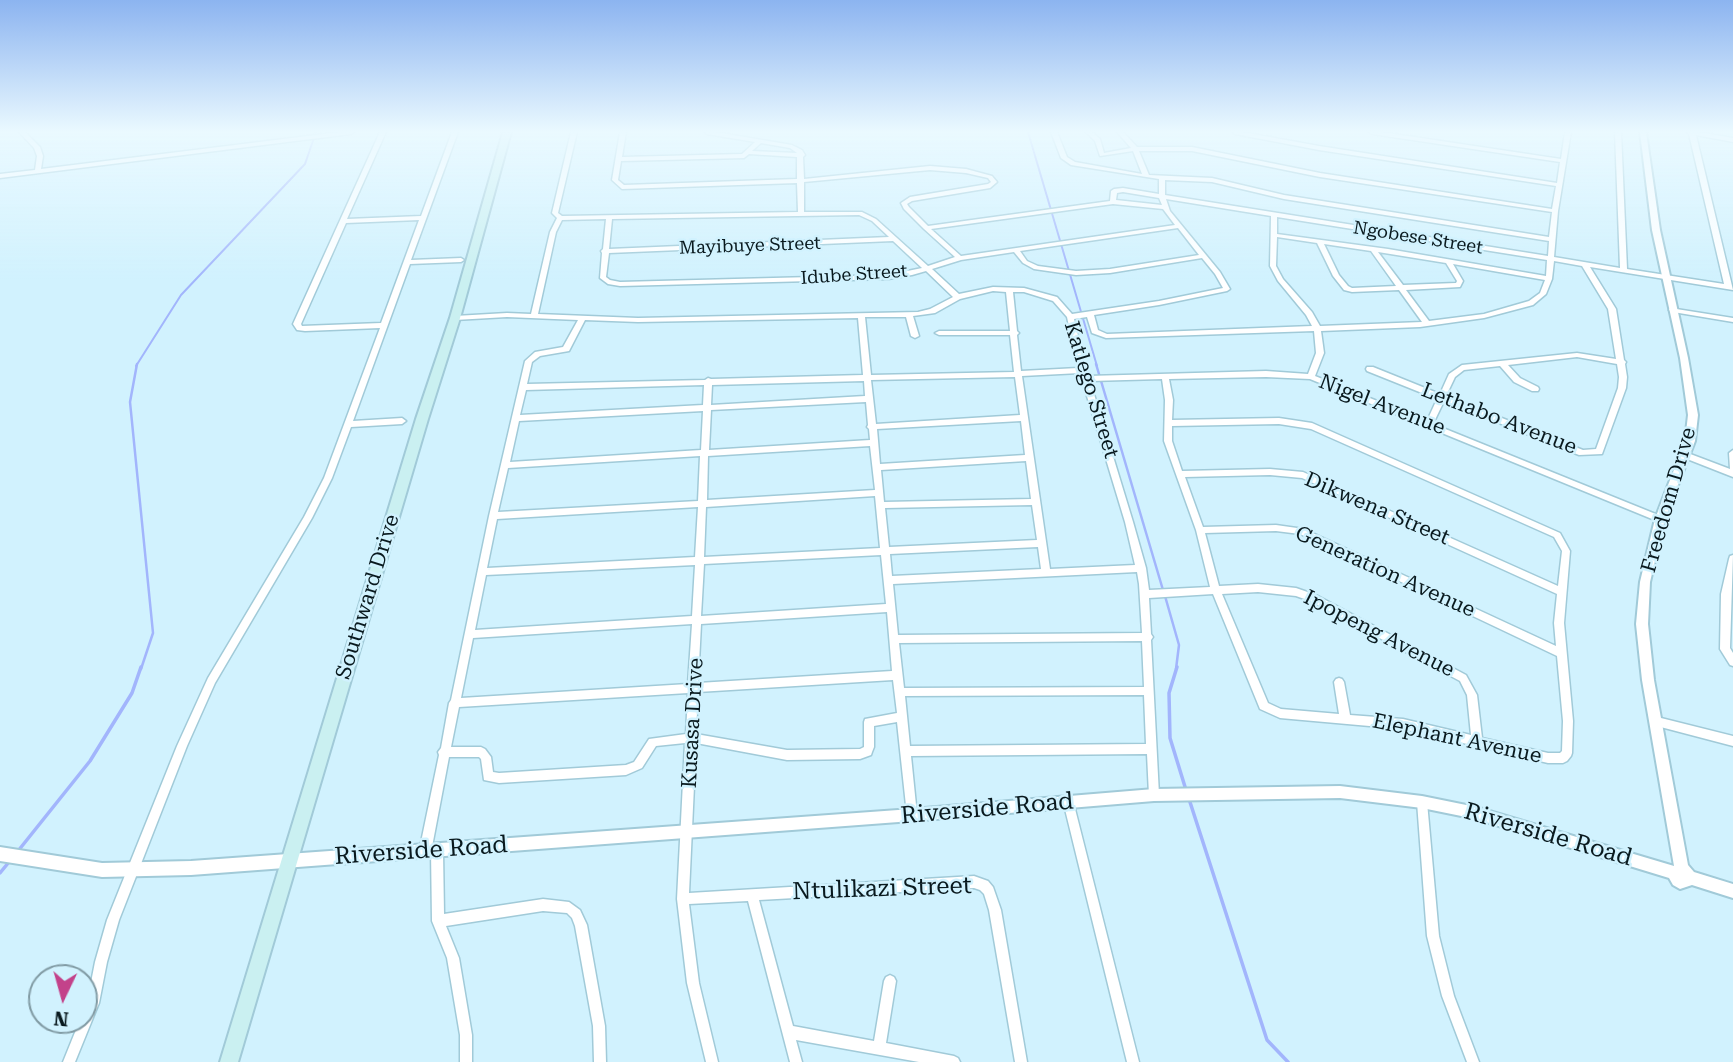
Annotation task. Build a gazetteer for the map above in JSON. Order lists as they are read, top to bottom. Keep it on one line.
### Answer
{"streets":{"main road":["Southward Drive"],"street":["Ngobese Street","Mayibuye Street","Idube Street","Katlego Street","Nigel Avenue","Lethabo Avenue","Freedom Drive","Dikwena Street","Generation Avenue","Ipopeng Avenue","Kusasa Drive","Elephant Avenue","Riverside Road","Ntulikazi Street"]},"crossings":[["Ngobese Street","Lethabo Avenue"],["Ngobese Street","Freedom Drive"],["Mayibuye Street","Idube Street"],["Katlego Street","Nigel Avenue"],["Katlego Street","Southward Drive"],["Katlego Street","Ipopeng Avenue"],["Katlego Street","Riverside Road"],["Nigel Avenue","Freedom Drive"],["Nigel Avenue","Kusasa Drive"],["Freedom Drive","Riverside Road"],["Dikwena Street","Elephant Avenue"],["Generation Avenue","Elephant Avenue"],["Southward Drive","Riverside Road"],["Ipopeng Avenue","Elephant Avenue"],["Kusasa Drive","Riverside Road"],["Kusasa Drive","Ntulikazi Street"]],"north":"bottom"}
